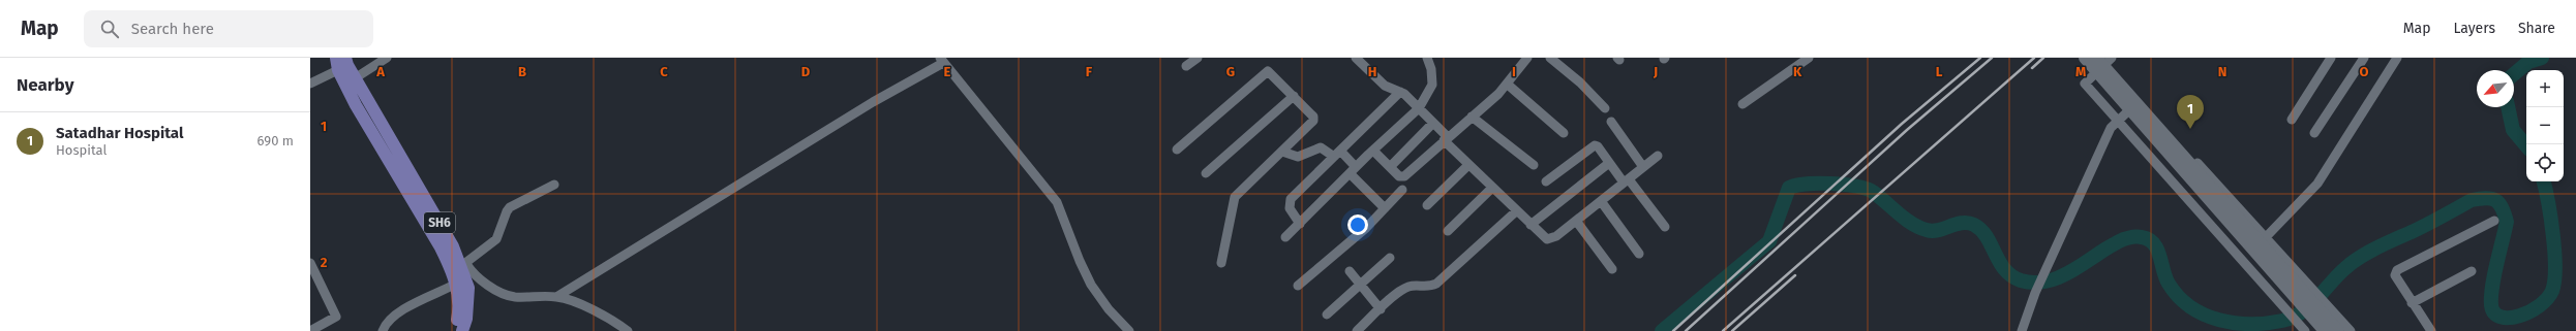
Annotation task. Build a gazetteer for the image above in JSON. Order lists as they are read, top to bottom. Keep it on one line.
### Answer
{"streets":{"main road":["SH6"]},"north":"bottom left","page":{"header":"Map","search":"Search here","nav":["Map","Layers","Share"],"heading":"Nearby","map_buttons":["+","−"],"pins":"1","list":[{"mark":"1","name":"Satadhar Hospital","note":"Hospital","value":"690 m"}]},"grid":{"columns":["A","B","C","D","E","F","G","H","I","J","K","L","M","N","O"],"rows":["1","2"]}}
